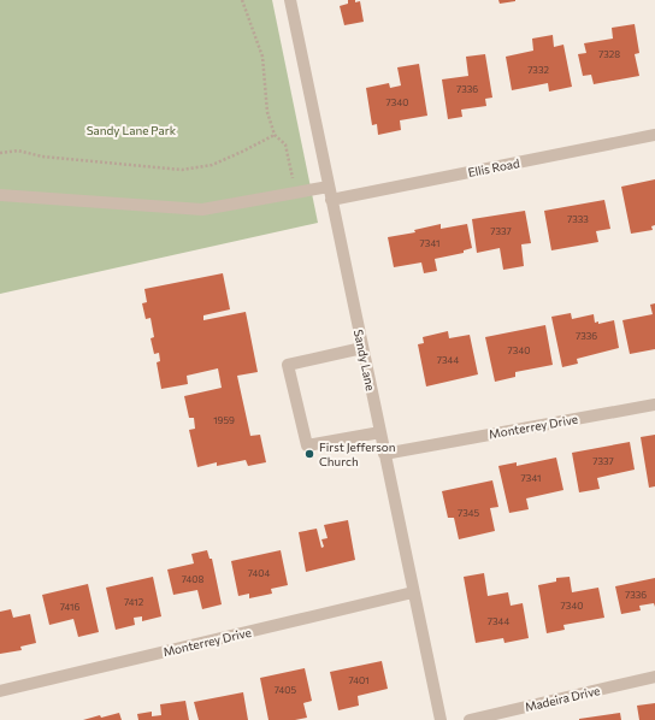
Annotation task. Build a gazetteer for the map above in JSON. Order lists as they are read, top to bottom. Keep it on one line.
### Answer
{"streets":{"street":["Ellis Road","Sandy Lane","Monterrey Drive","Madeira Drive"]},"crossings":[["Ellis Road","Sandy Lane"],["Sandy Lane","Monterrey Drive"]],"parks":["Sandy Lane Park"],"places":["First Jefferson Church"],"house_numbers":["7328","7332","7336","7340","7333","7337","7341","7336","7340","7344","1959","7337","7341","7345","7404","7408","7336","7412","7340","7416","7344","7401","7405"]}
